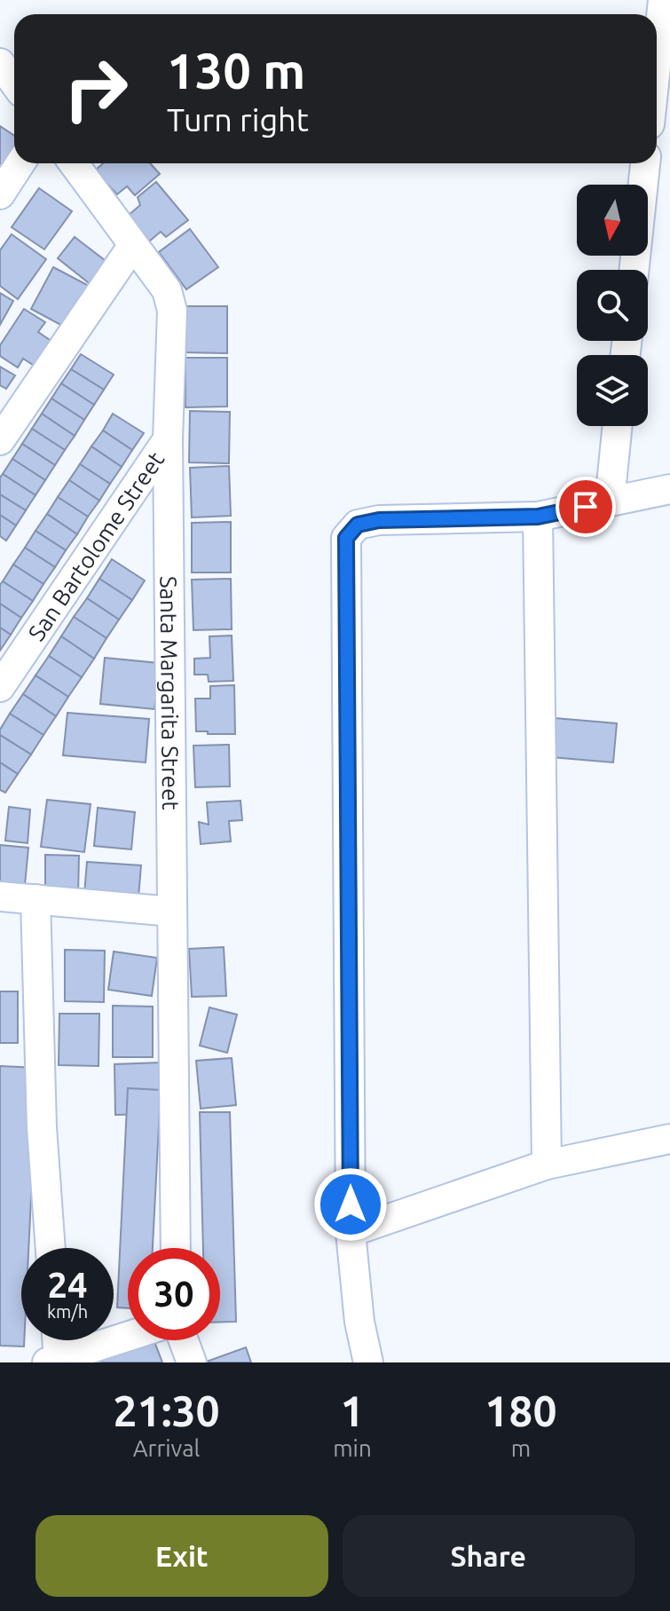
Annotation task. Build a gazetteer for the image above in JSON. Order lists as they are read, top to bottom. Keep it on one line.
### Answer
{"streets":{"street":["San Bartolome Street","Santa Margarita Street"]},"crossings":[["San Bartolome Street","Santa Margarita Street"]],"north":"bottom","page":{"turn":["130 m","Turn right"],"speed":"24 km/h","limit":"30","eta":["21:30","Arrival","1","min","180","m"],"buttons":["Exit","Share"]}}
